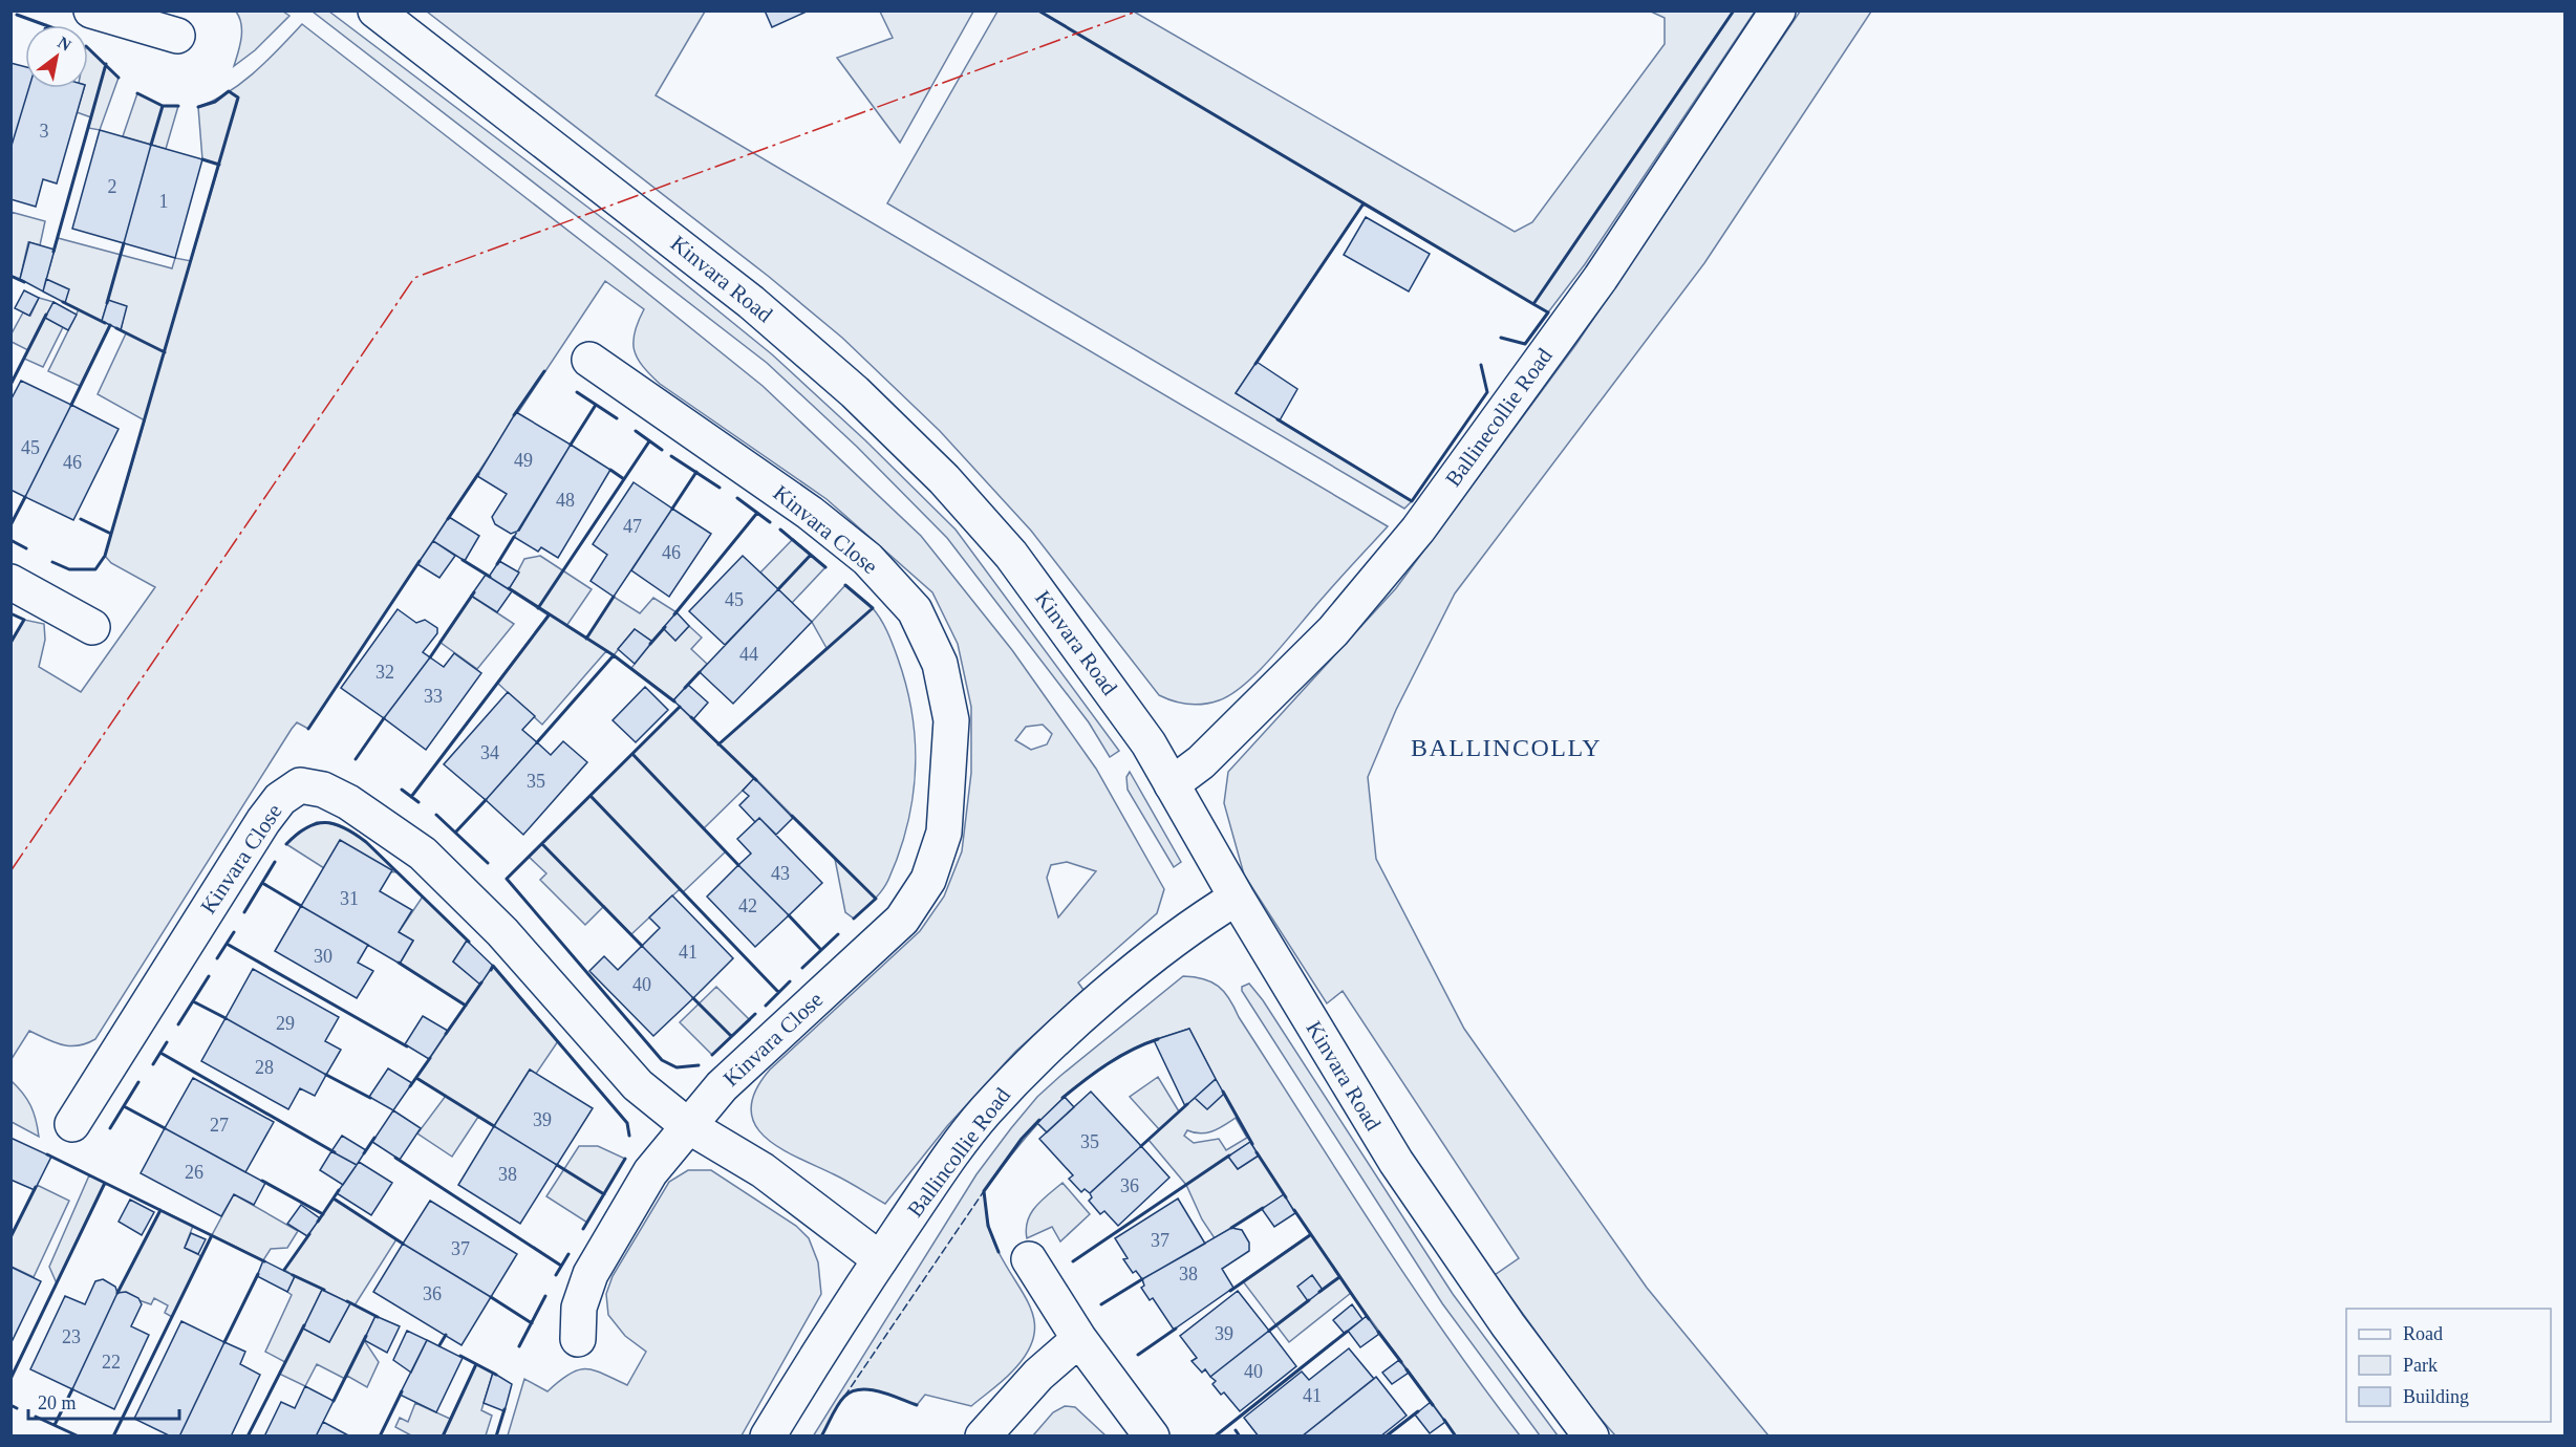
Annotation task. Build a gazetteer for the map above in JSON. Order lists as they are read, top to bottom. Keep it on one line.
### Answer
{"streets":{"street":["Kinvara Road","Ballinecollie Road","Kinvara Close","Ballincollie Road"]},"crossings":[["Kinvara Road","Ballinecollie Road"],["Kinvara Road","Ballincollie Road"],["Kinvara Close","Ballincollie Road"]],"districts":["BALLINCOLLY"],"house_numbers":["3","2","1","45","49","46","48","47","46","45","44","32","33","34","35","43","31","42","41","30","40","29","28","39","27","35","26","38","36","37","37","38","36","39","23","22","40","41"],"legend":["Road","Park","Building"],"scale_bar":"20 m","north":"top right"}
